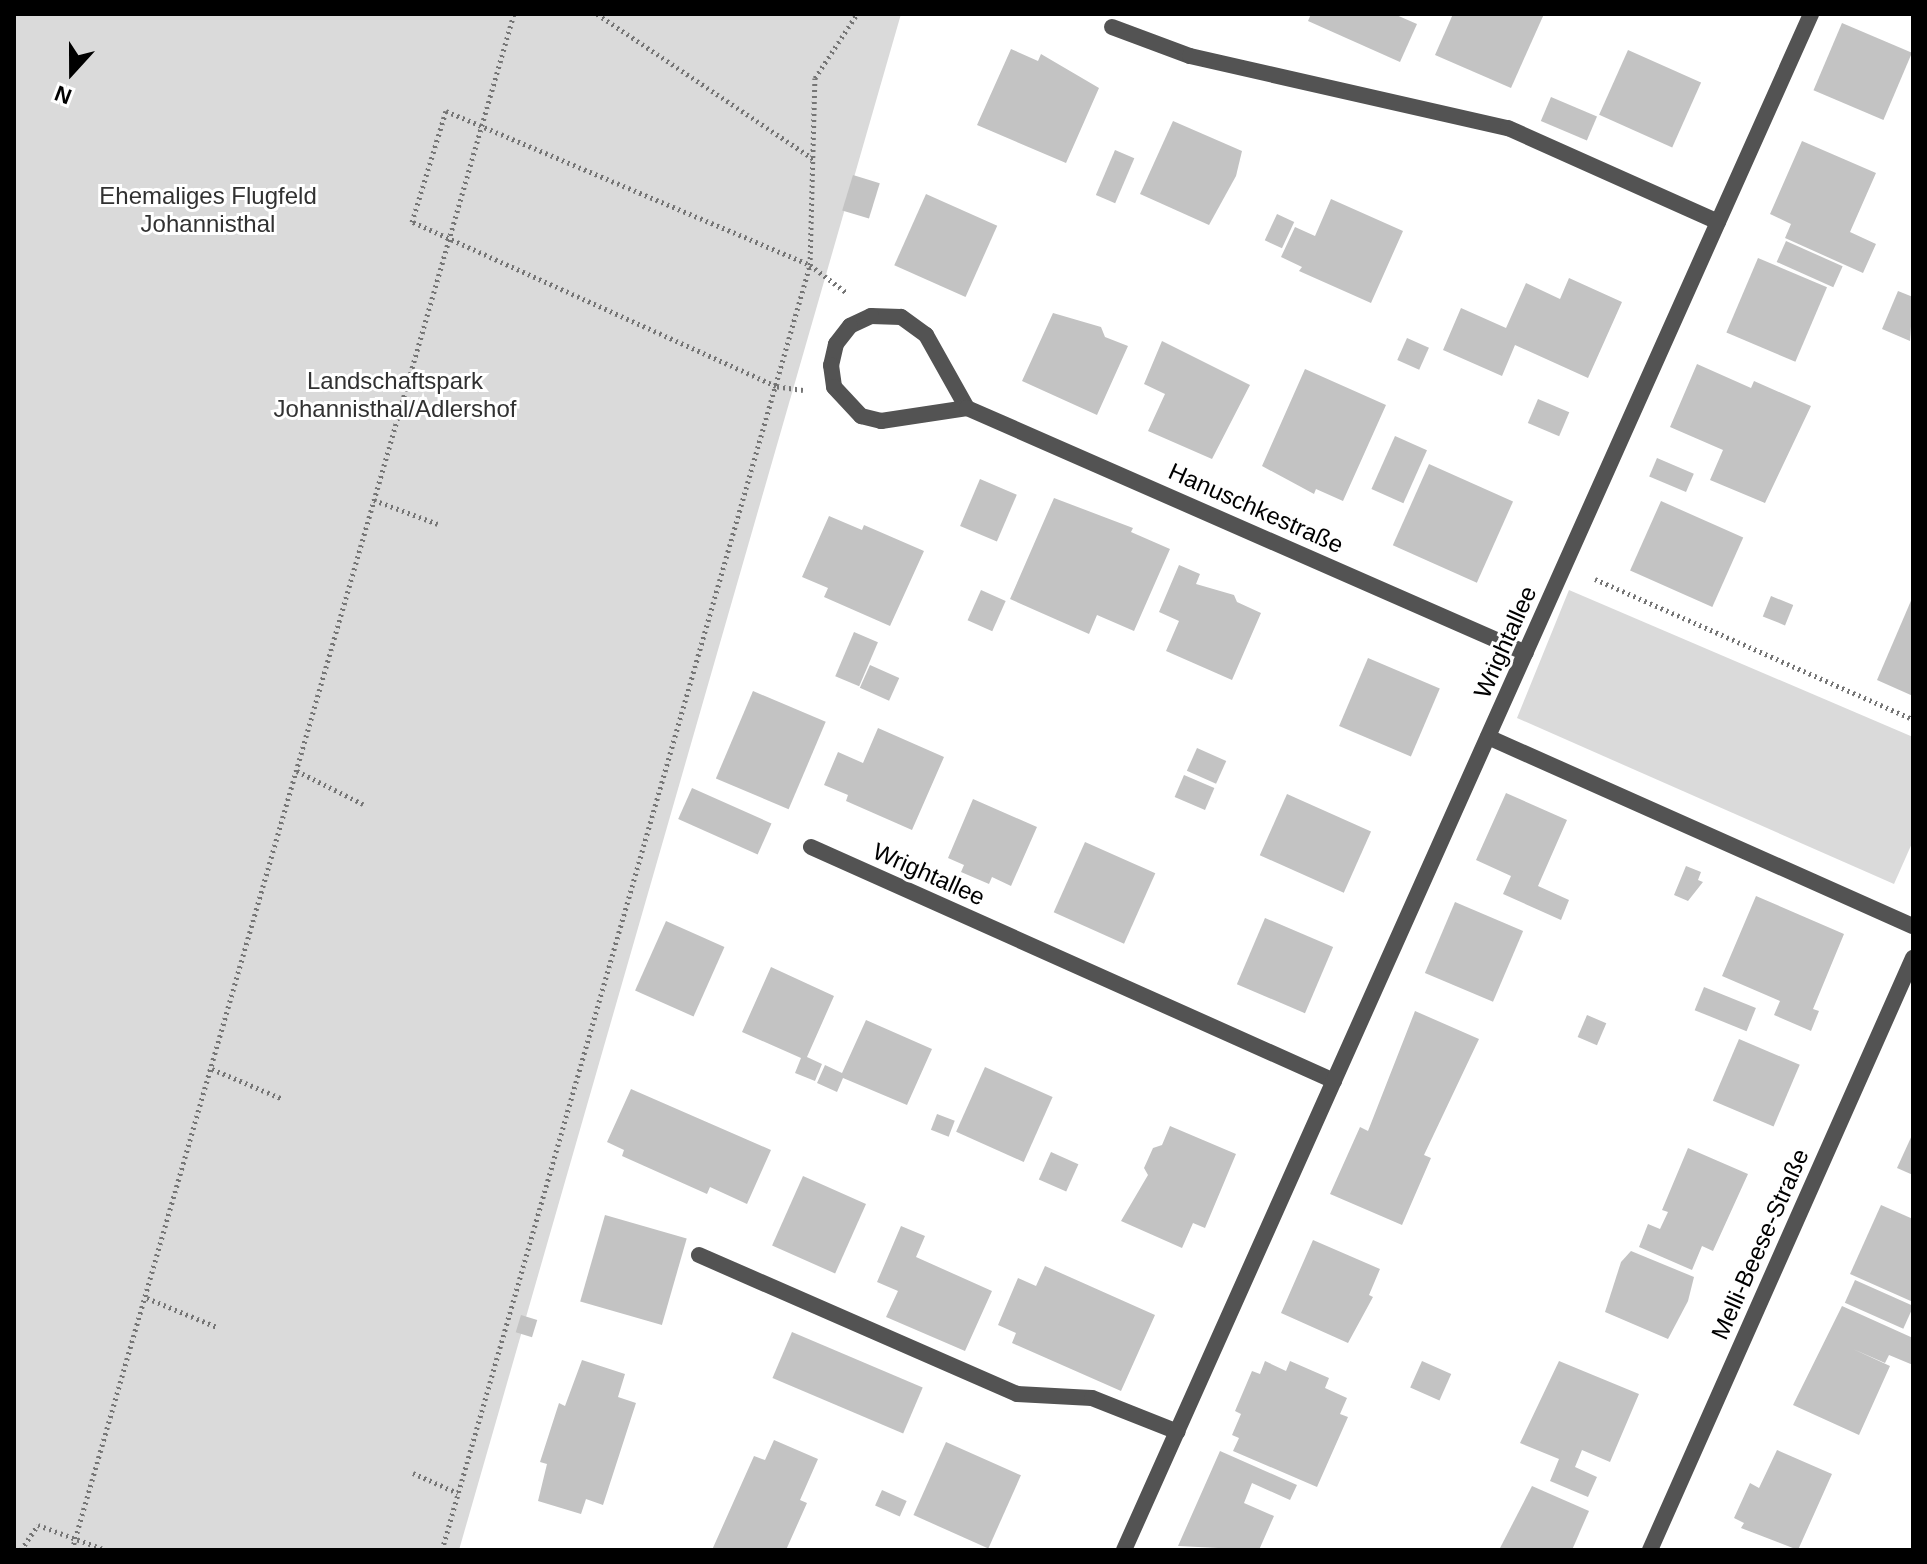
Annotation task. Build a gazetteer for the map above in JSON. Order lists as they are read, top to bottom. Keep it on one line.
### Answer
{"streets":{"street":["Hanuschkestraße","Wrightallee","Melli-Beese-Straße"]},"crossings":[["Hanuschkestraße","Wrightallee"]],"parks":["Ehemaliges Flugfeld Johannisthal","Landschaftspark Johannisthal/Adlershof"],"north":"bottom"}
